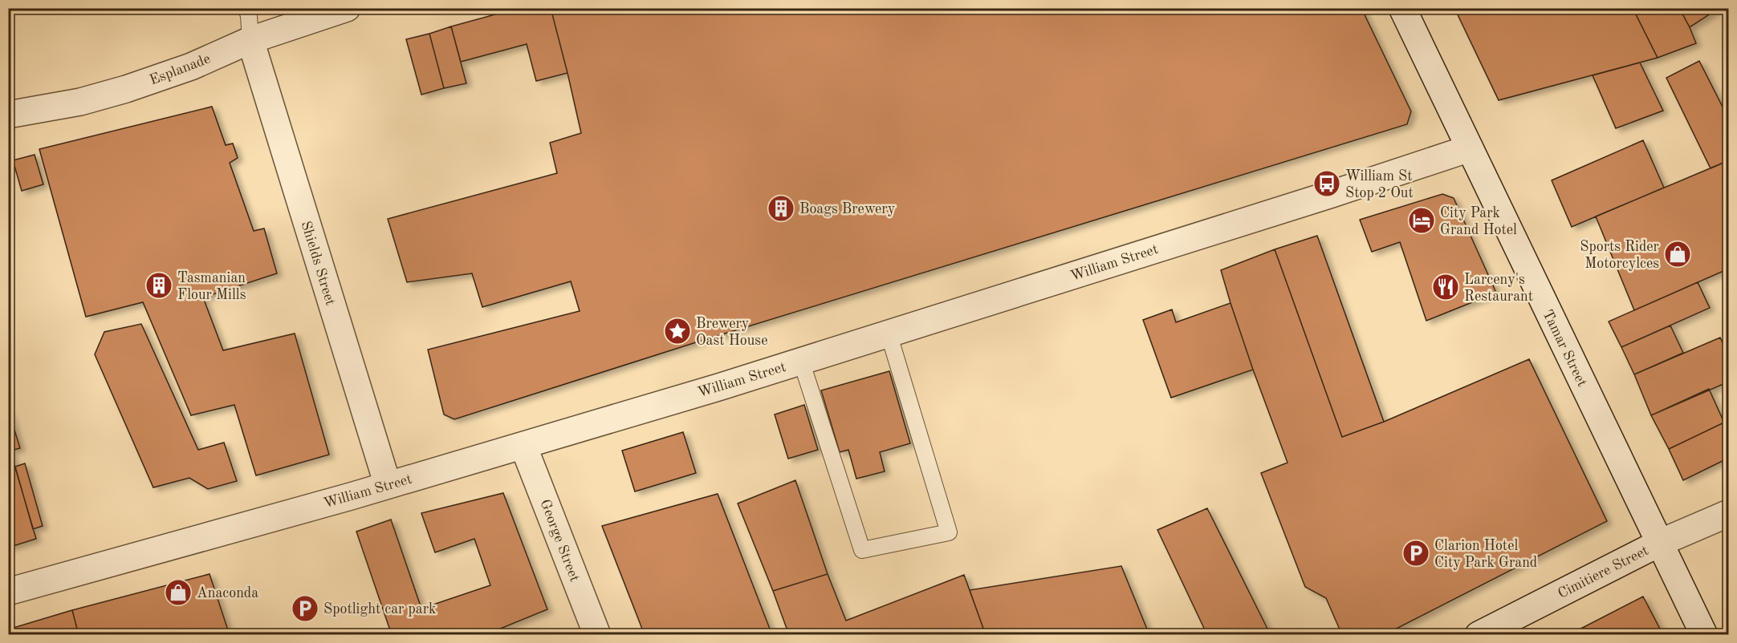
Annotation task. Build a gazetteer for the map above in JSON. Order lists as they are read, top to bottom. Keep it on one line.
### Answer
{"streets":{"street":["Esplanade","William Street","Shields Street","Tamar Street","George Street","Cimitiere Street"]},"crossings":[["Esplanade","Shields Street"],["William Street","Shields Street"],["William Street","Tamar Street"],["William Street","George Street"],["Tamar Street","Cimitiere Street"]],"places":{"bus stop":["William St Stop 2 Out"],"building":["Boags Brewery","Tasmanian Flour Mills"],"hotel":["City Park Grand Hotel"],"shop":["Sports Rider Motorcylces","Anaconda"],"restaurant":["Larceny's Restaurant"],"place":["Brewery Oast House"],"parking":["Clarion Hotel City Park Grand","Spotlight car park"]}}
